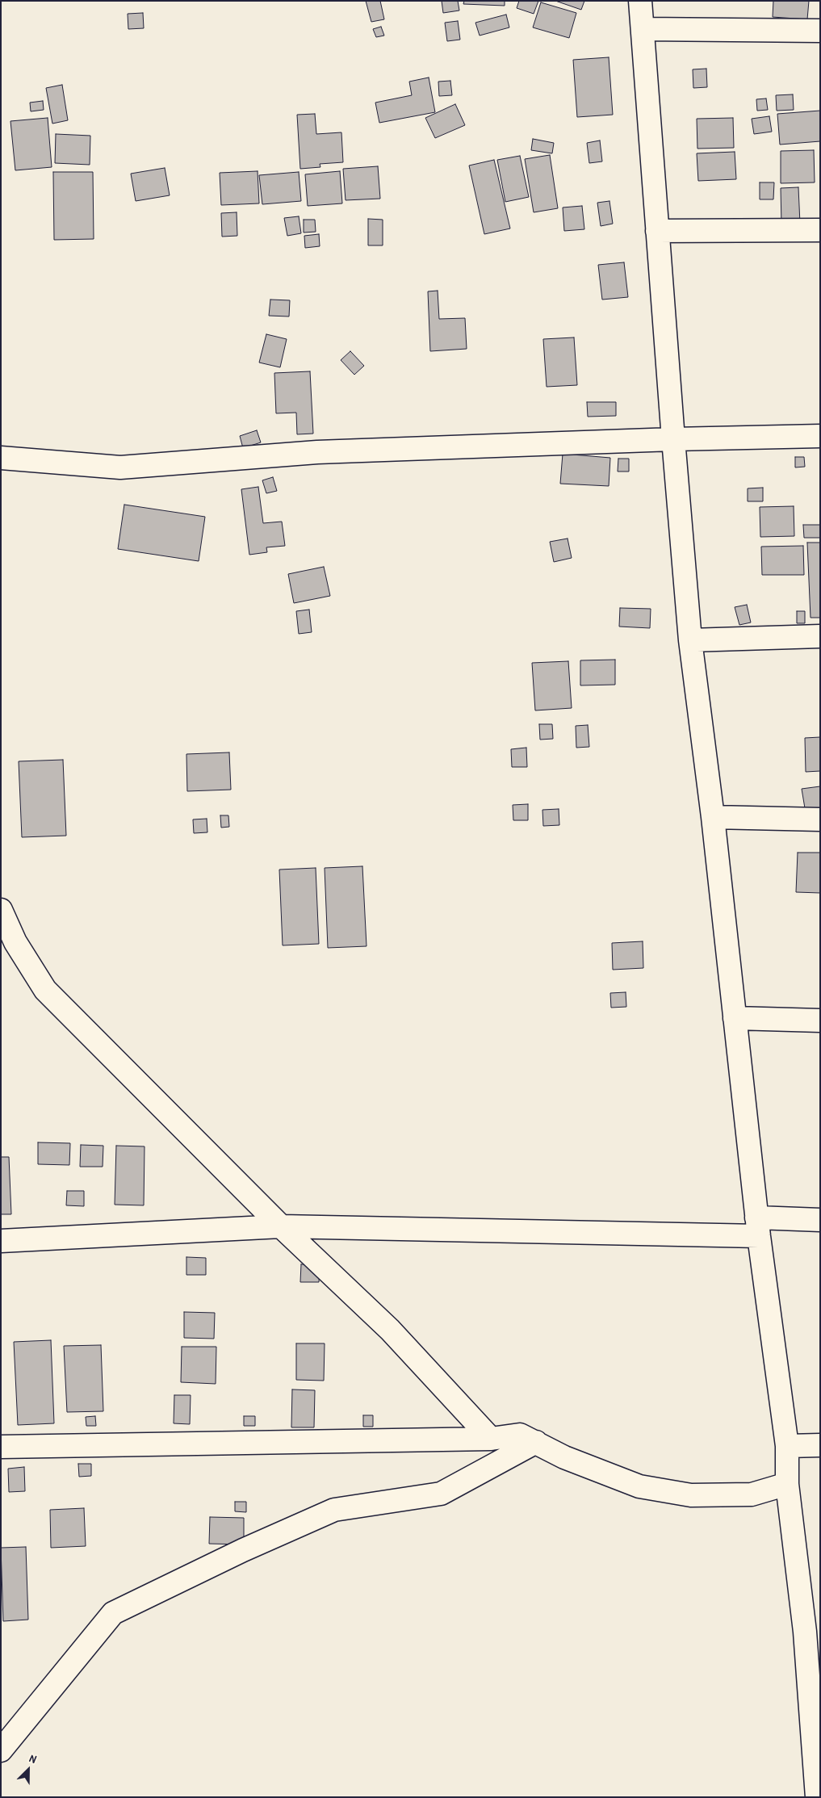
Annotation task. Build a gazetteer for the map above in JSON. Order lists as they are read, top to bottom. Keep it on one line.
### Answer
{"north":"top right"}
